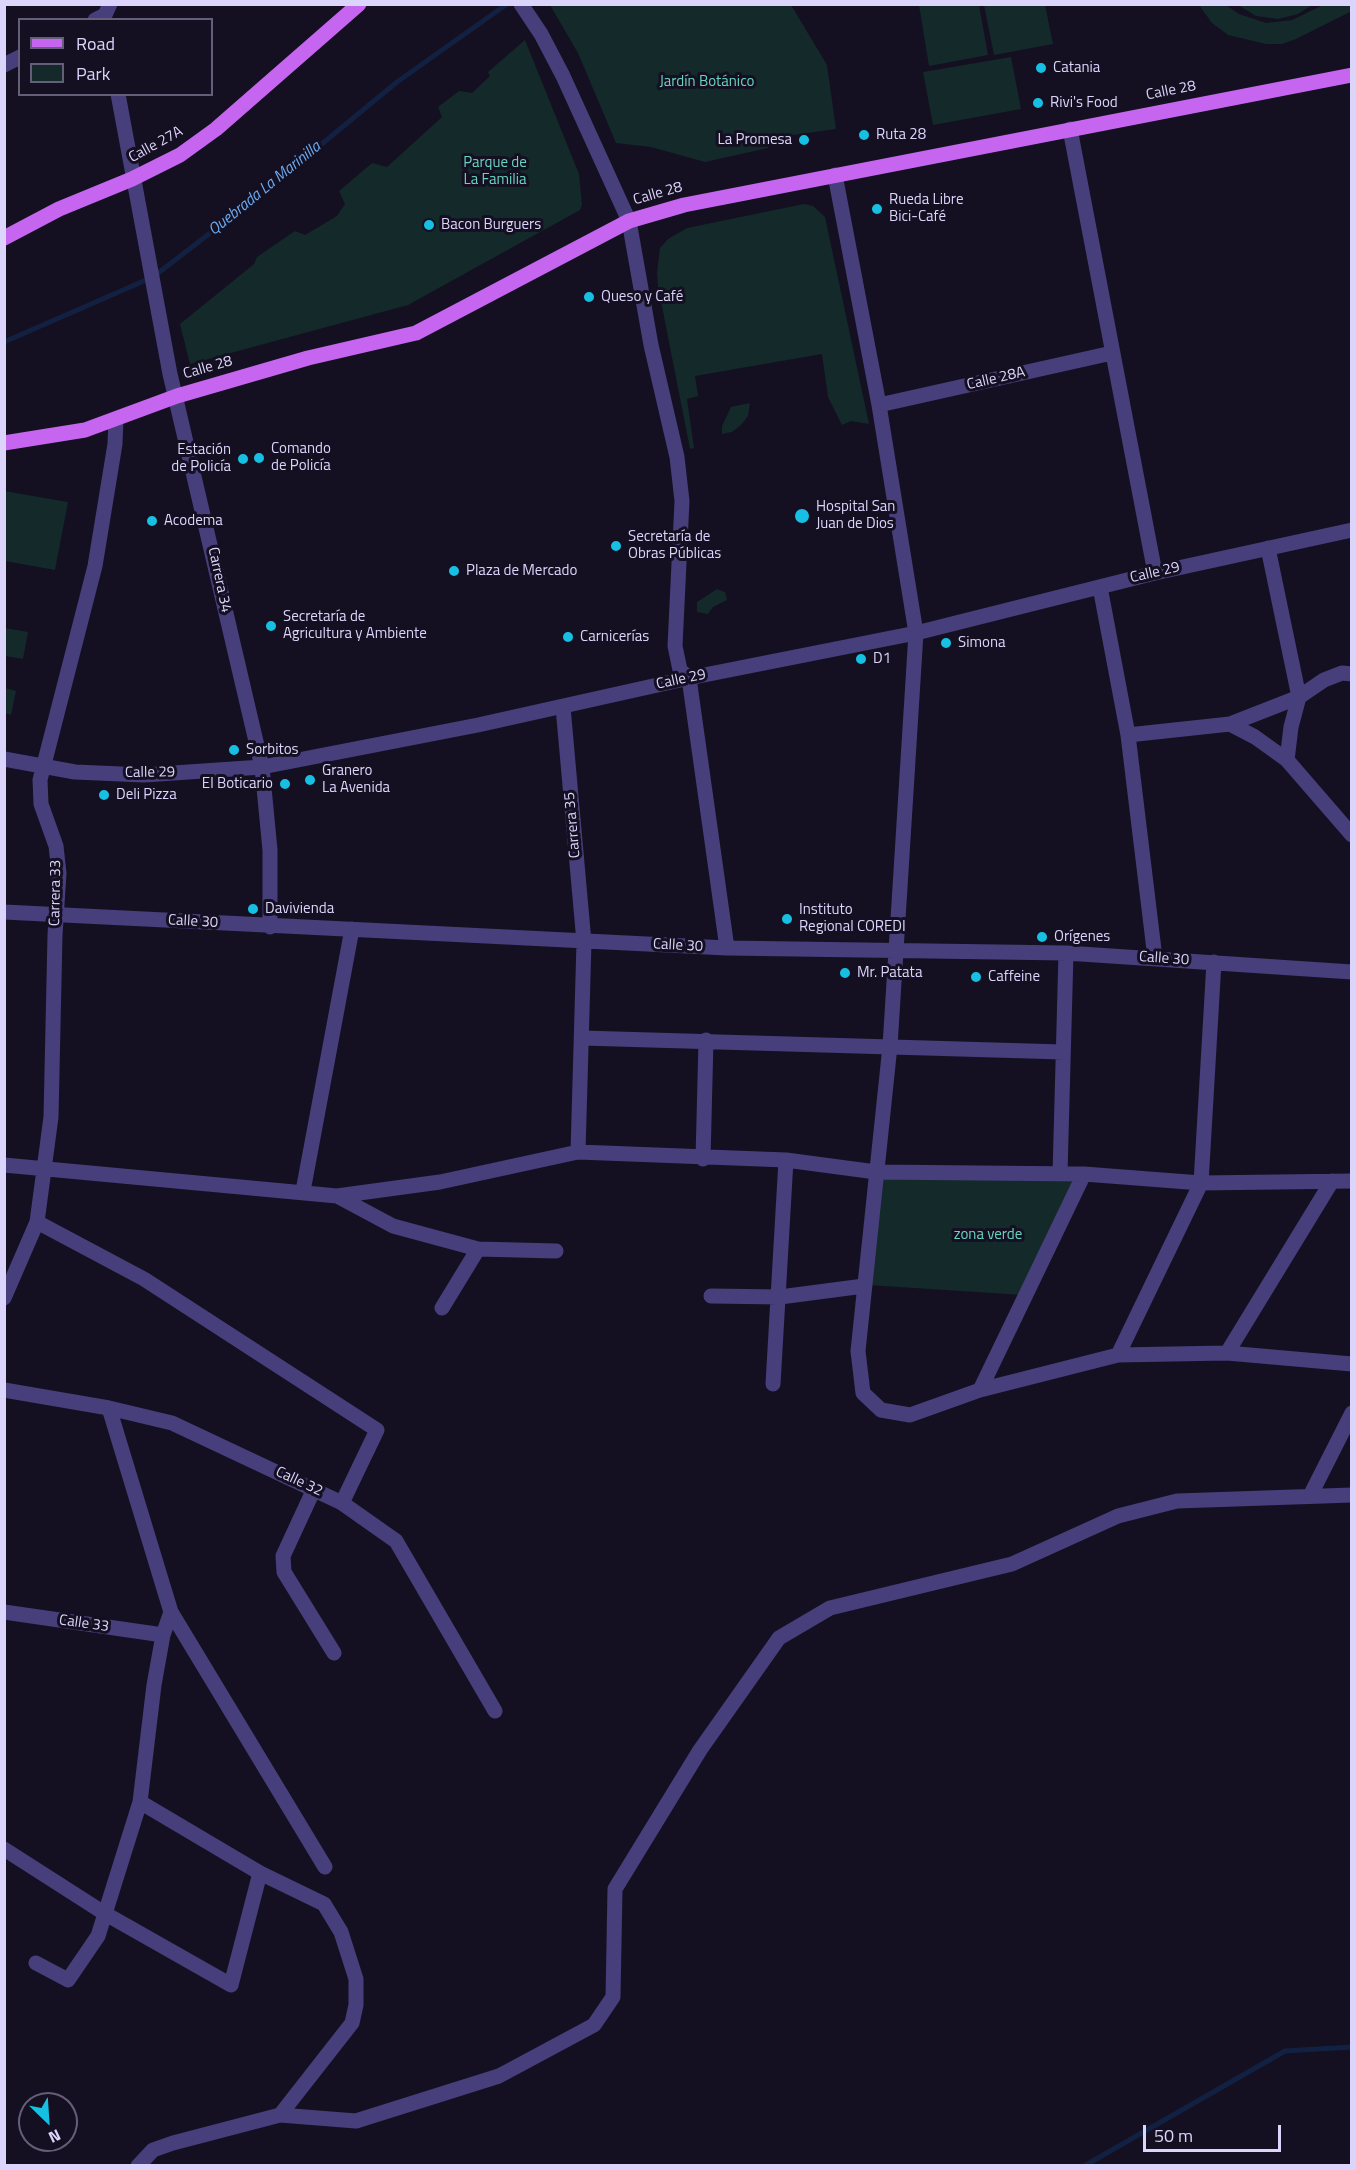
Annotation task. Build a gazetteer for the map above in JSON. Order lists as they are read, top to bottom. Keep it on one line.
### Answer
{"streets":{"main road":["Calle 28","Calle 27A"],"street":["Calle 28A","Calle 29","Carrera 34","Carrera 35","Carrera 33","Calle 30","Calle 32","Calle 33"]},"crossings":[["Calle 28","Carrera 34"],["Calle 28","Carrera 33"],["Calle 27A","Carrera 34"],["Calle 29","Carrera 34"],["Calle 29","Carrera 35"],["Calle 29","Carrera 33"],["Carrera 34","Calle 30"],["Carrera 35","Calle 30"],["Carrera 33","Calle 30"]],"water":["Quebrada La Marinilla"],"parks":["Jardín Botánico","Parque de La Familia","zona verde"],"places":["Catania","Rivi's Food","Ruta 28","La Promesa","Rueda Libre Bici-Café","Bacon Burguers","Queso y Café","Comando de Policía","Estación de Policía","Hospital San Juan de Dios","Acodema","Secretaría de Obras Públicas","Plaza de Mercado","Secretaría de Agricultura y Ambiente","Carnicerías","Simona","D1","Sorbitos","Granero La Avenida","El Boticario","Deli Pizza","Davivienda","Instituto Regional COREDI","Orígenes","Mr. Patata","Caffeine"],"legend":["Road","Park"],"scale_bar":"50 m","north":"bottom right"}
